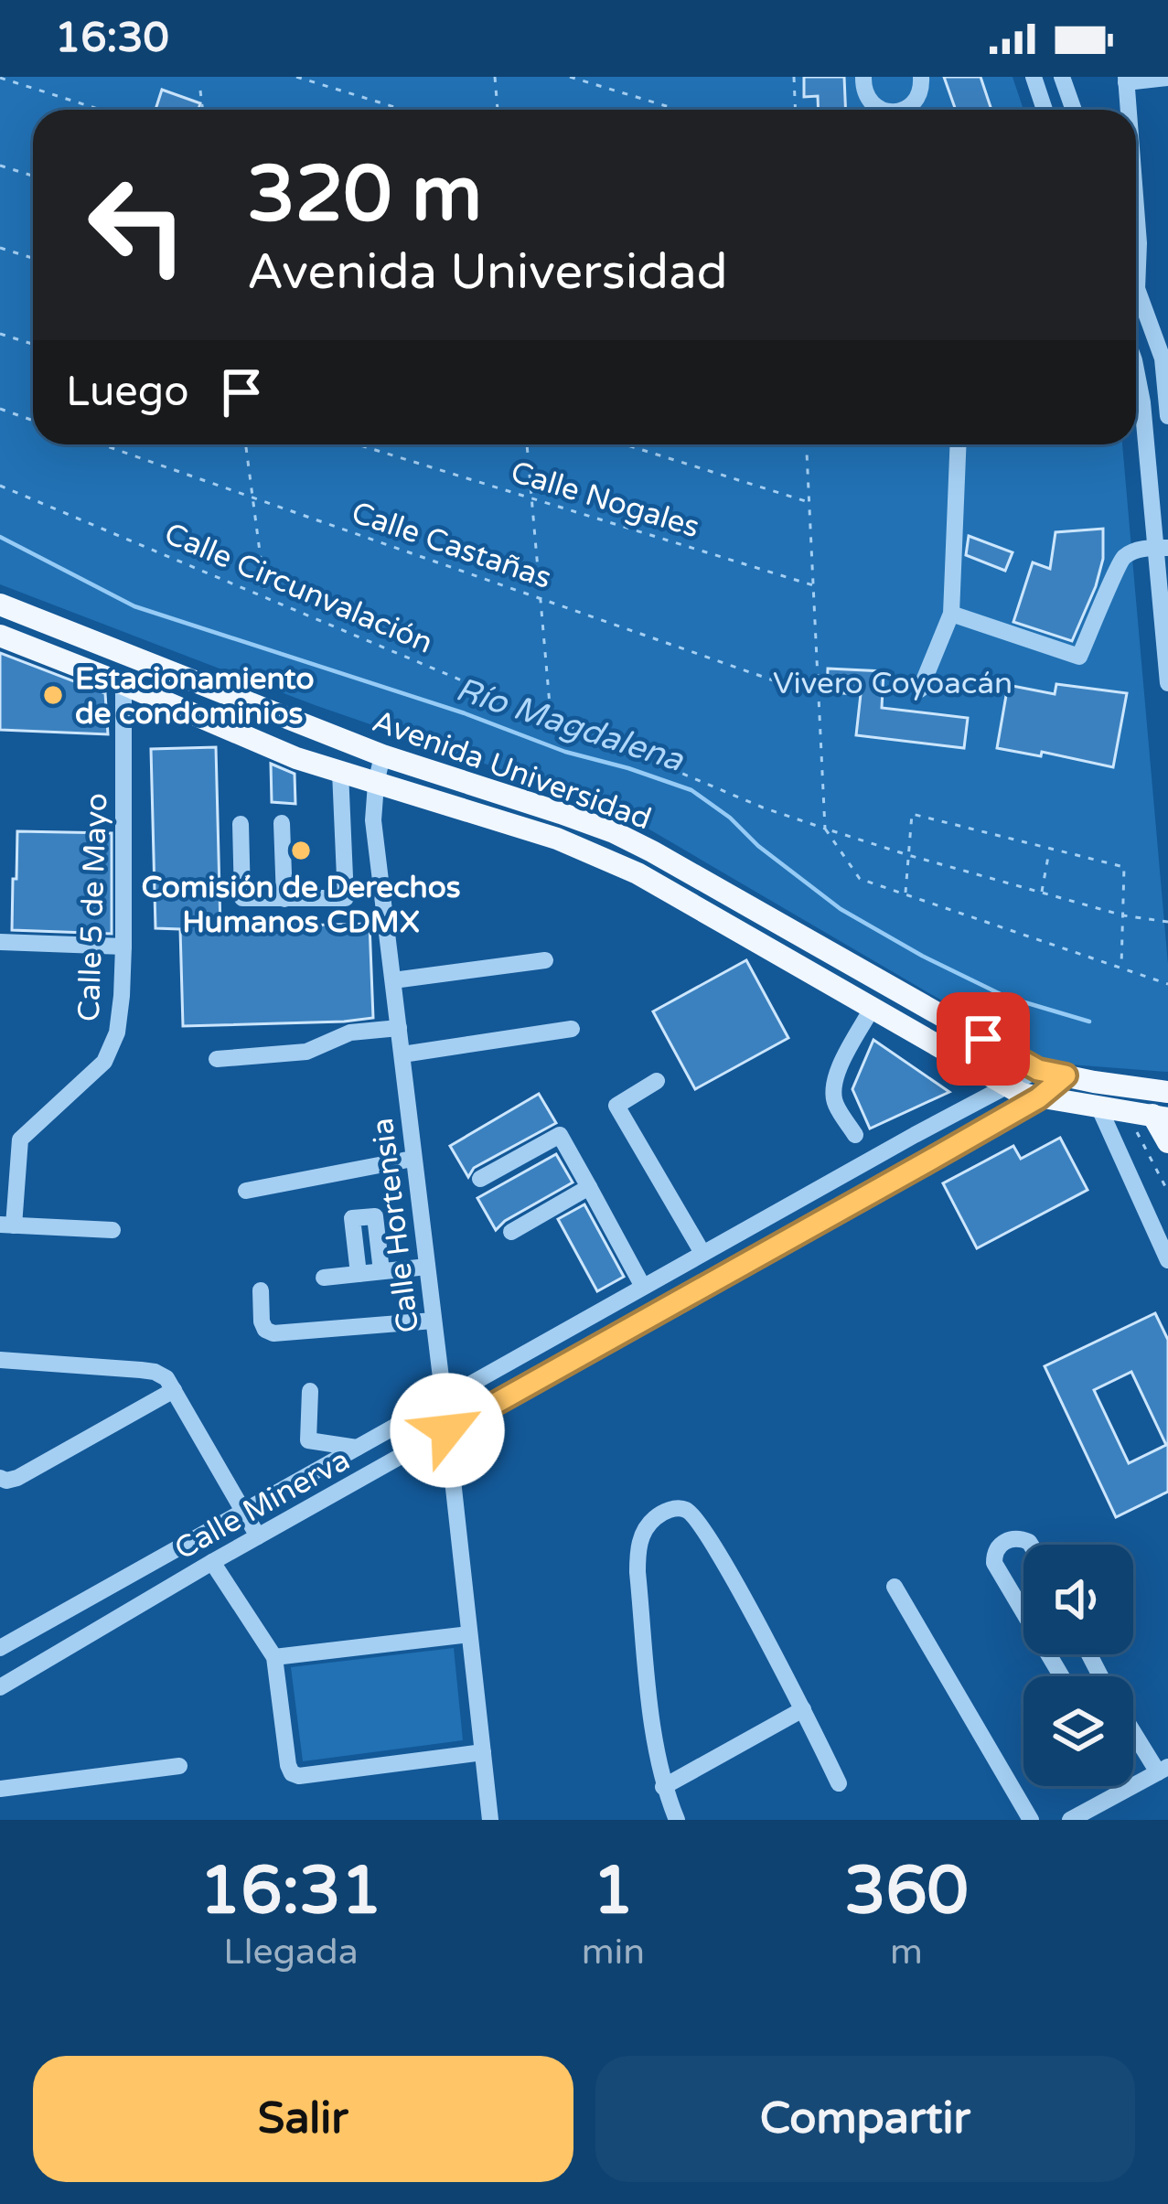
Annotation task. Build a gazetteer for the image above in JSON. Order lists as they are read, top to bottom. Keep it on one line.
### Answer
{"streets":{"main road":["Avenida Universidad"],"street":["Calle 5 de Mayo","Calle Hortensia","Calle Minerva"],"path":["Calle Nogales","Calle Castañas","Calle Circunvalación"]},"crossings":[["Avenida Universidad","Calle 5 de Mayo"],["Avenida Universidad","Calle Hortensia"],["Avenida Universidad","Calle Minerva"],["Calle Hortensia","Calle Minerva"]],"water":["Río Magdalena"],"parks":["Vivero Coyoacán"],"places":["Estacionamiento de condominios","Comisión de Derechos Humanos CDMX"],"page":{"status":"16:30","turn":["320 m","Avenida Universidad"],"then":"Luego","eta":["16:31","Llegada","1","min","360","m"],"buttons":["Salir","Compartir"]}}
